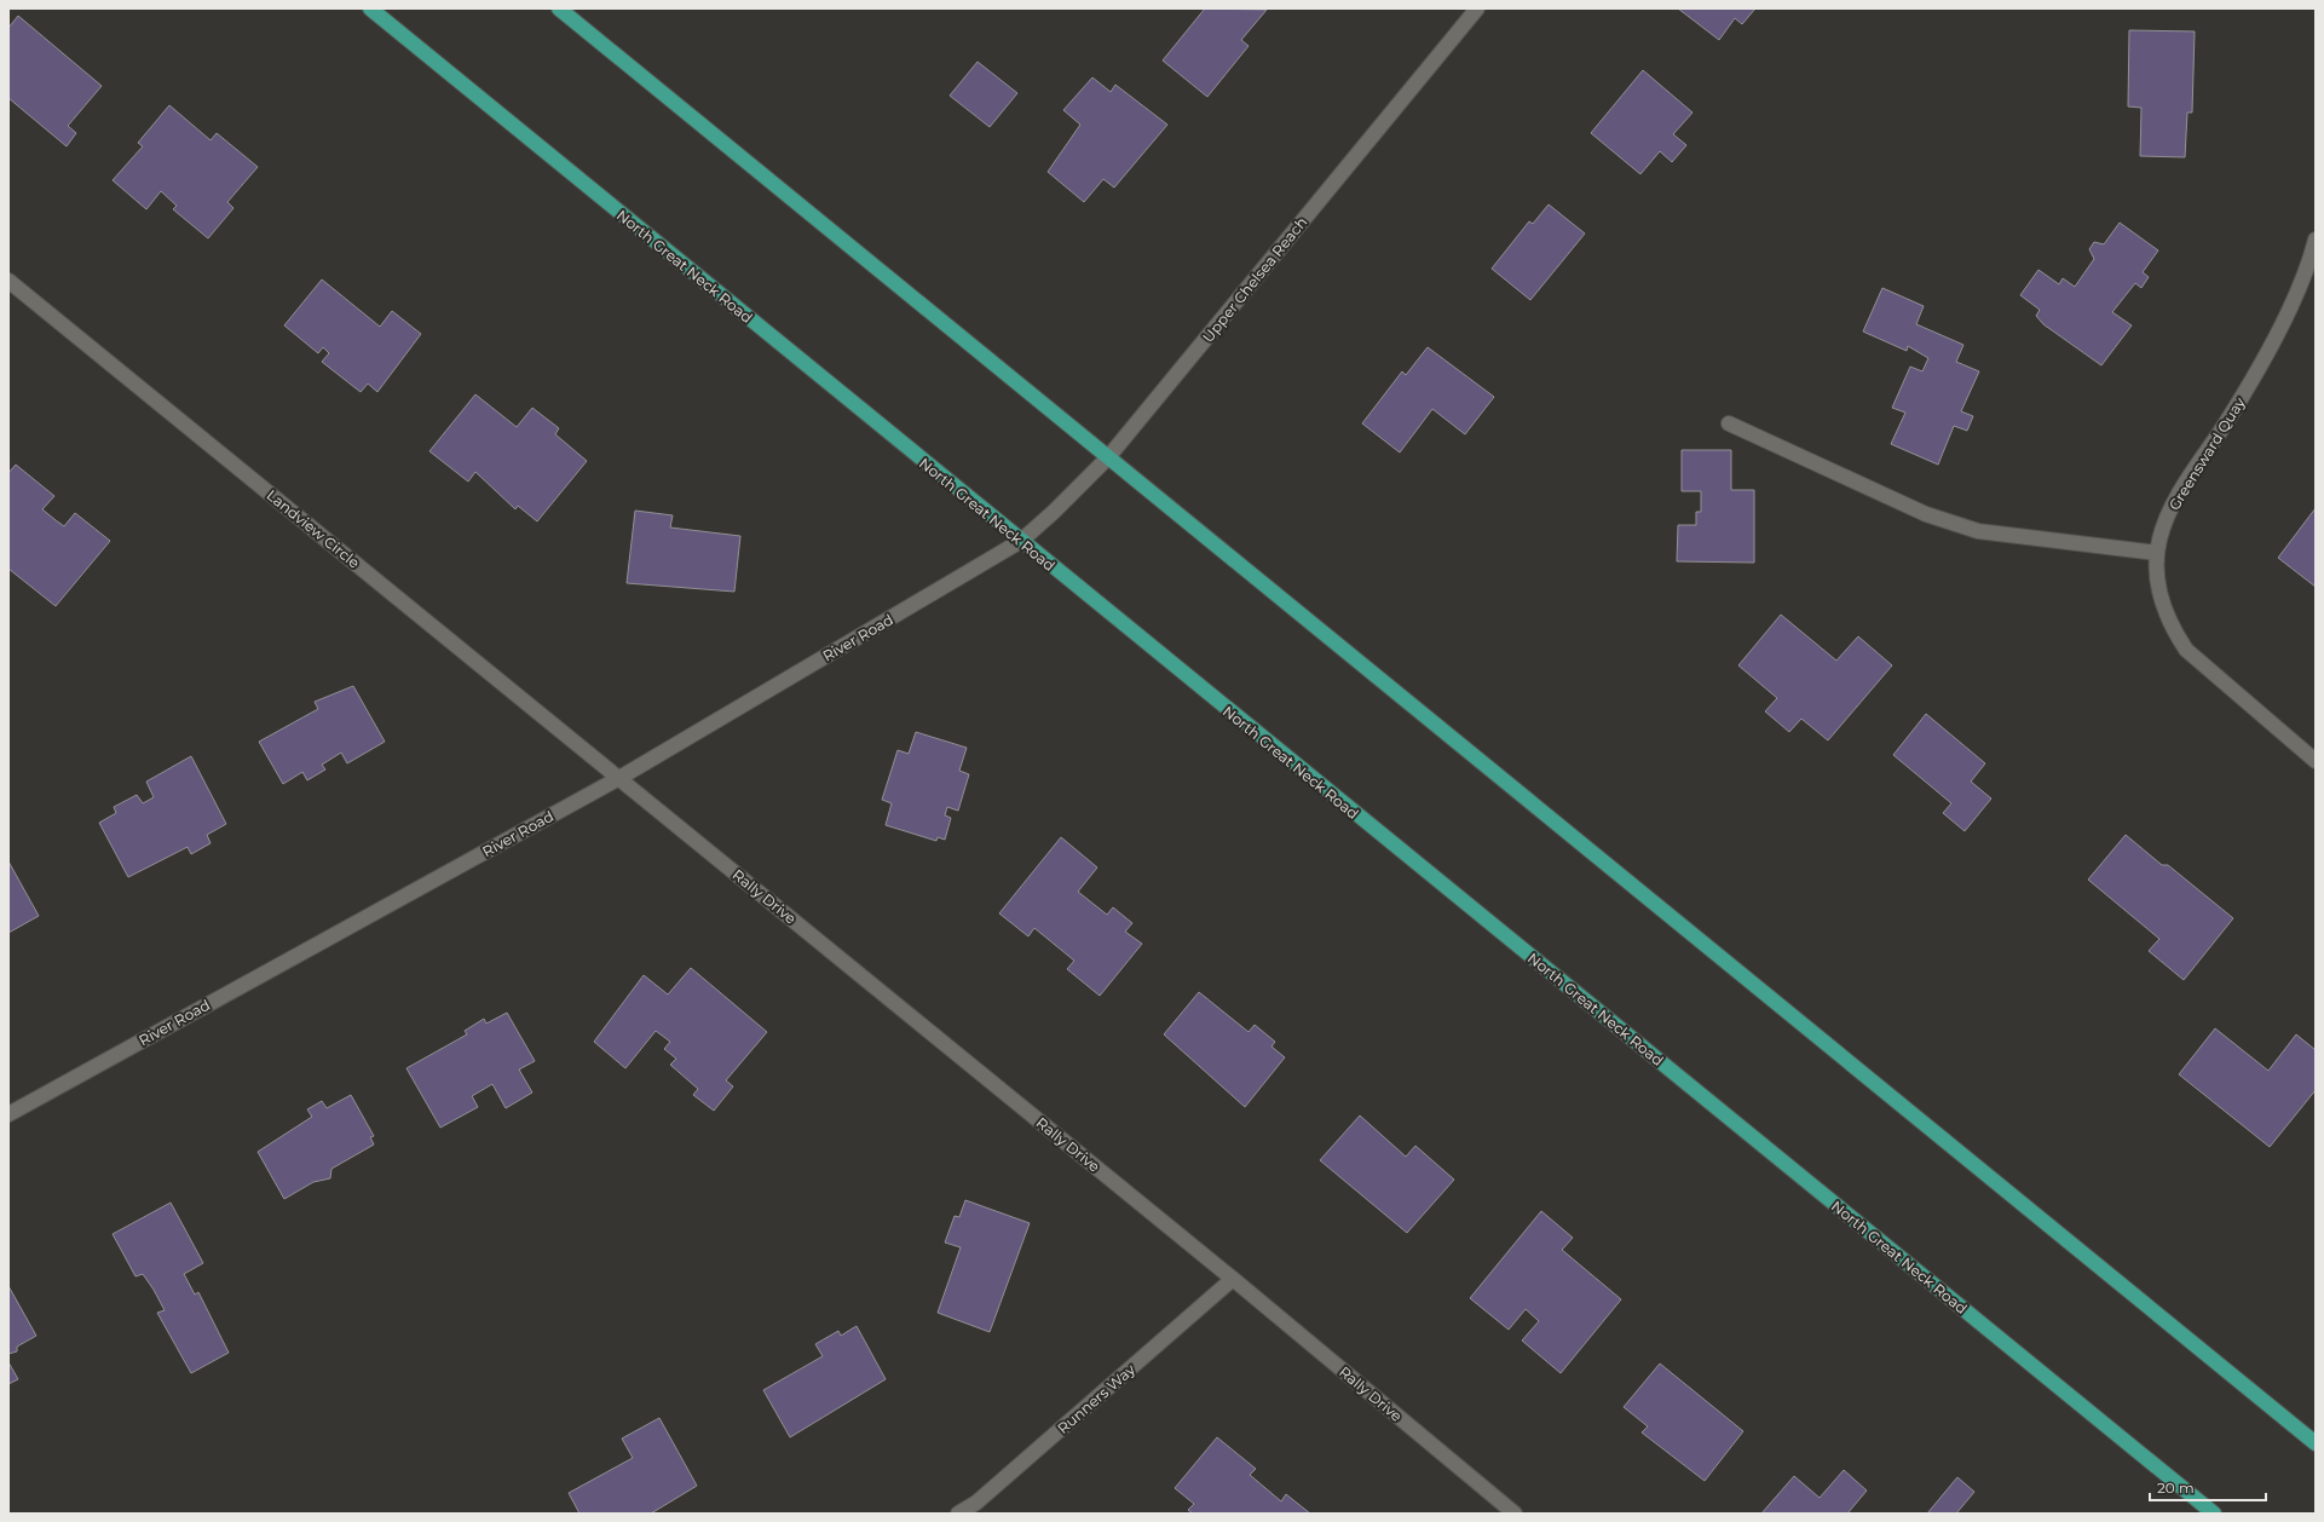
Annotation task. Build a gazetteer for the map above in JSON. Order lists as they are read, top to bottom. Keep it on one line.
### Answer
{"streets":{"main road":["North Great Neck Road"],"street":["Upper Chelsea Reach","Greensward Quay","Landview Circle","River Road","Rally Drive","Runners Way"]},"crossings":[["North Great Neck Road","Upper Chelsea Reach"],["North Great Neck Road","River Road"],["Upper Chelsea Reach","River Road"],["Landview Circle","River Road"],["Landview Circle","Rally Drive"],["River Road","Rally Drive"],["Rally Drive","Runners Way"]],"scale_bar":"20 m"}
